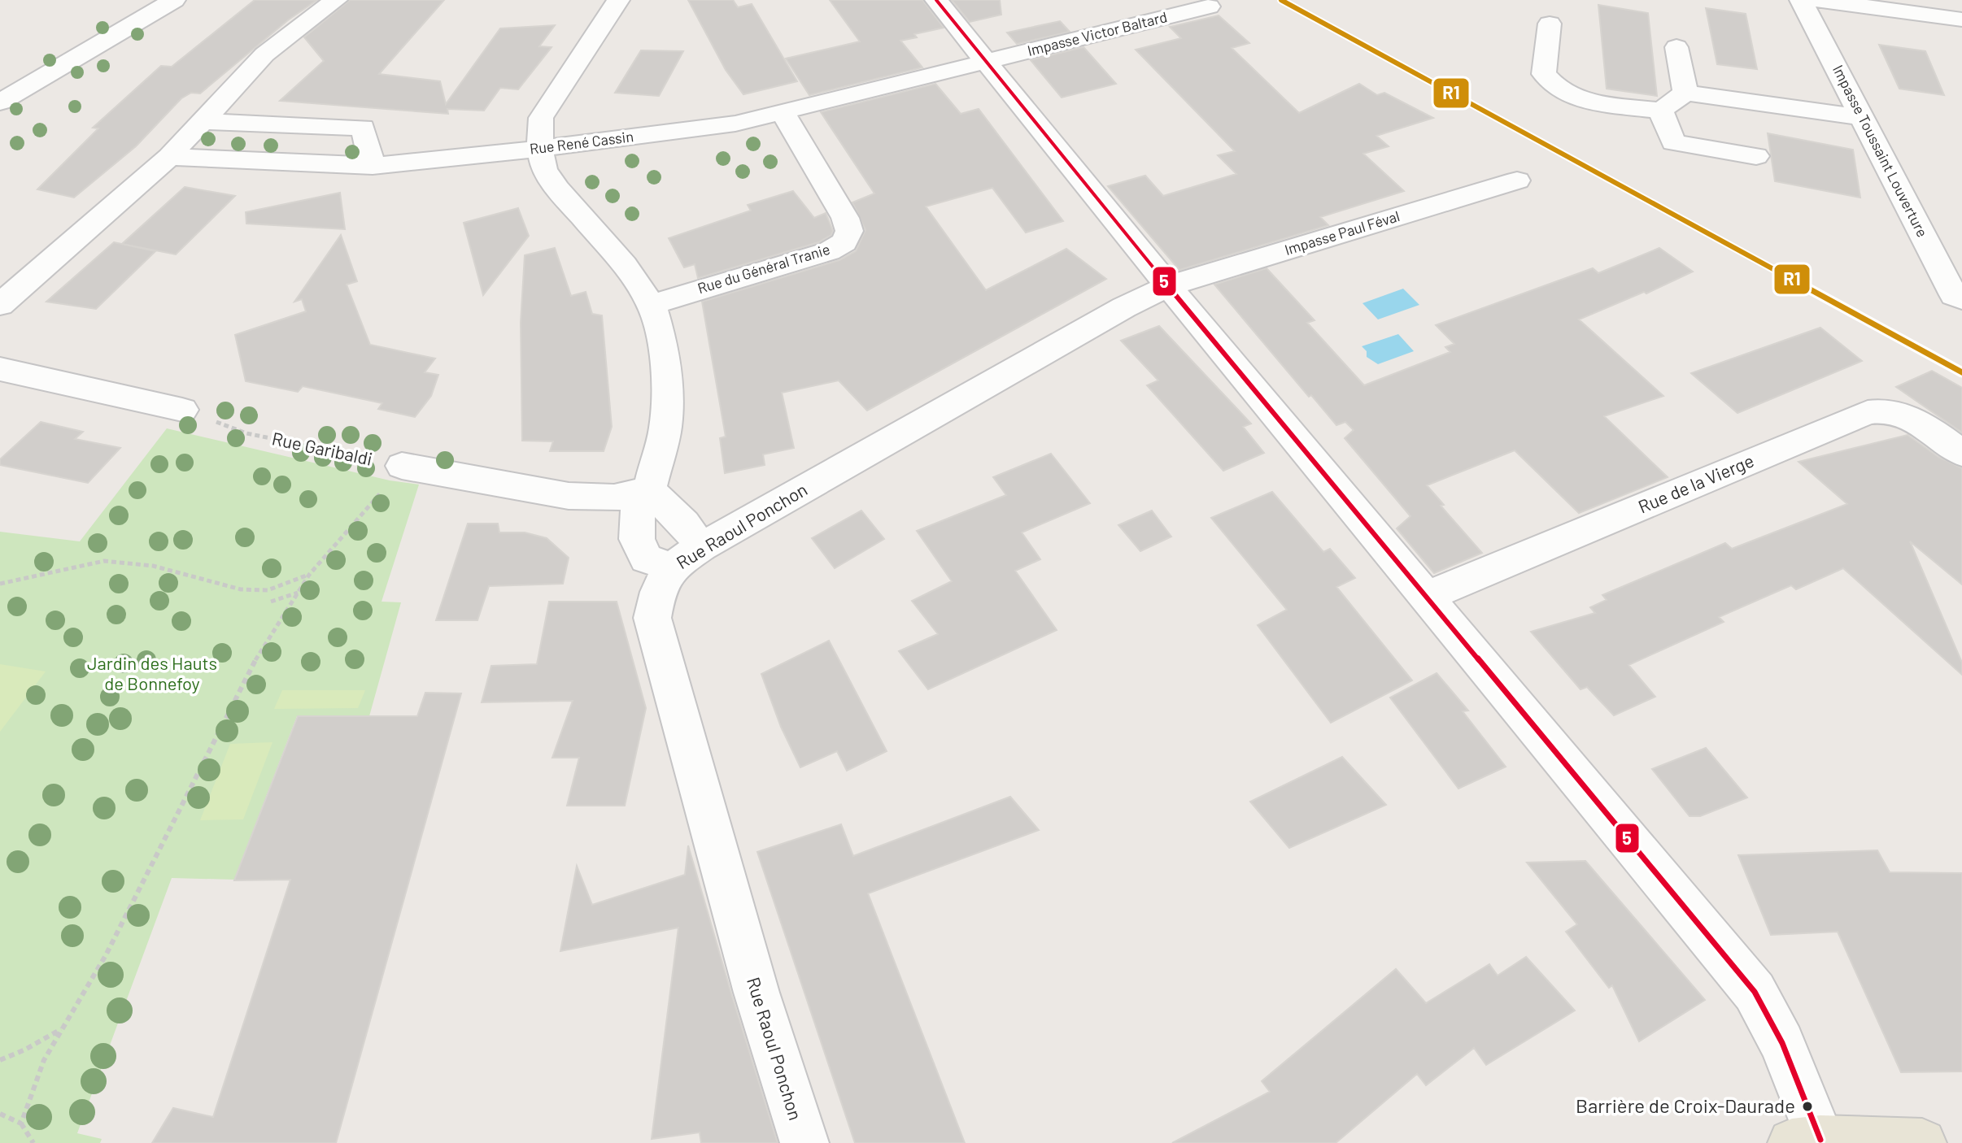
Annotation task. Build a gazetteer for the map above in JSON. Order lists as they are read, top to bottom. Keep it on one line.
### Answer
{"streets":{"street":["Impasse Victor Baltard","Rue René Cassin","Impasse Toussaint Louverture","Impasse Paul Féval","Rue du Général Tranie","Rue de la Vierge","Rue Raoul Ponchon"],"path":["Rue Garibaldi"]},"crossings":[["Impasse Victor Baltard","Rue René Cassin"],["Rue René Cassin","Rue du Général Tranie"],["Impasse Paul Féval","Rue Raoul Ponchon"]],"parks":["Jardin des Hauts de Bonnefoy"],"places":["Barrière de Croix-Daurade"],"lines":["transit line R1","transit line 5"]}
